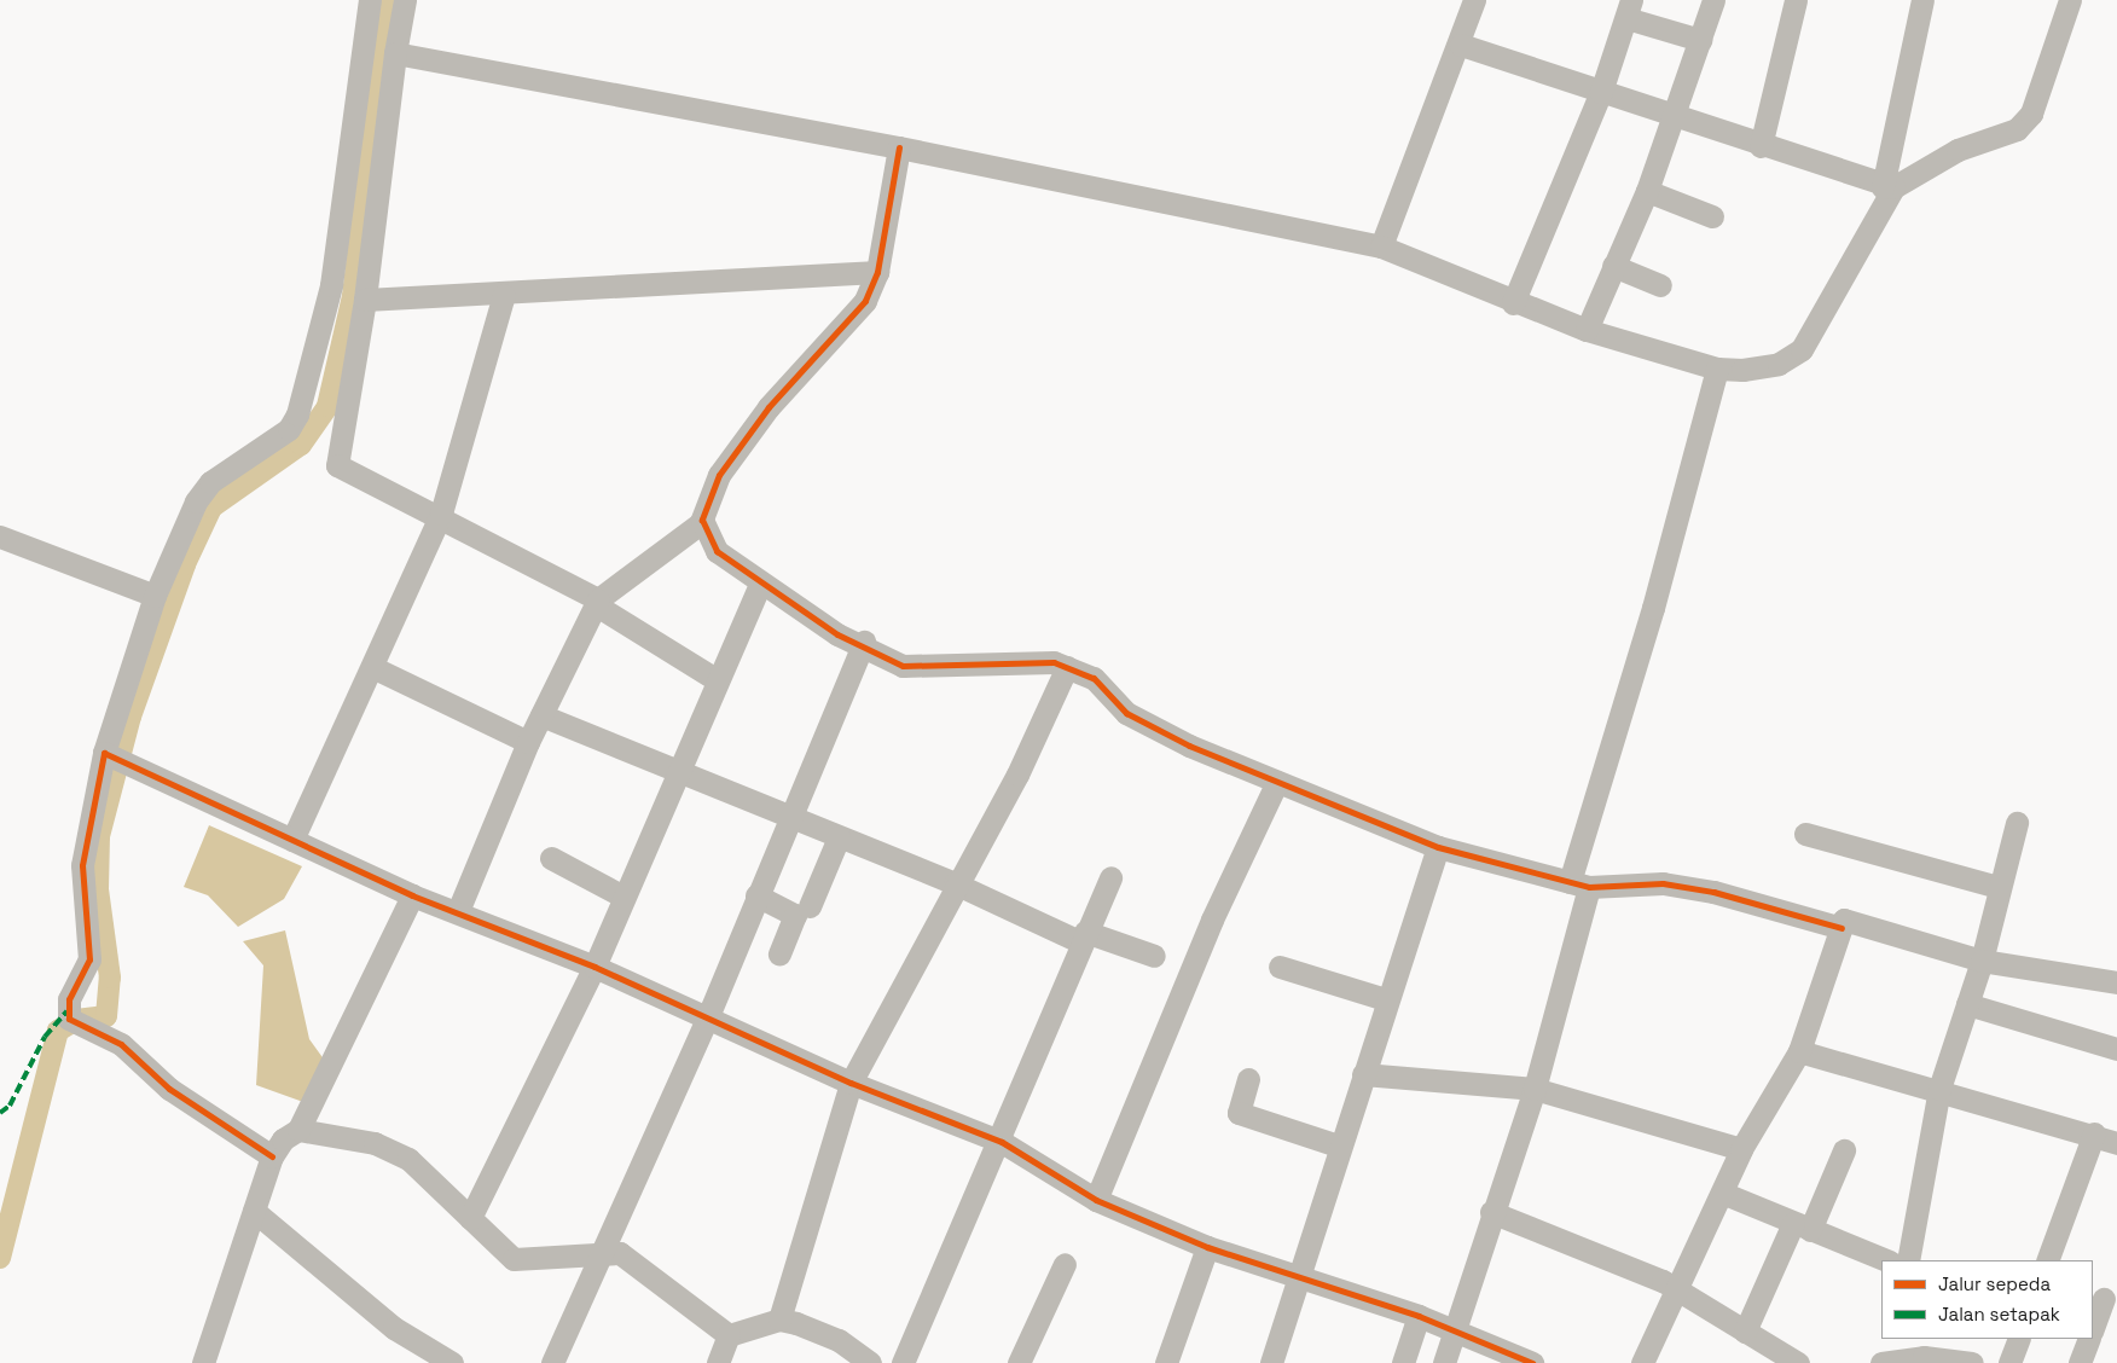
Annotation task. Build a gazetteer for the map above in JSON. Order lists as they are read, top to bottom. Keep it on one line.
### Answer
{"legend":["Jalur sepeda","Jalan setapak"]}
